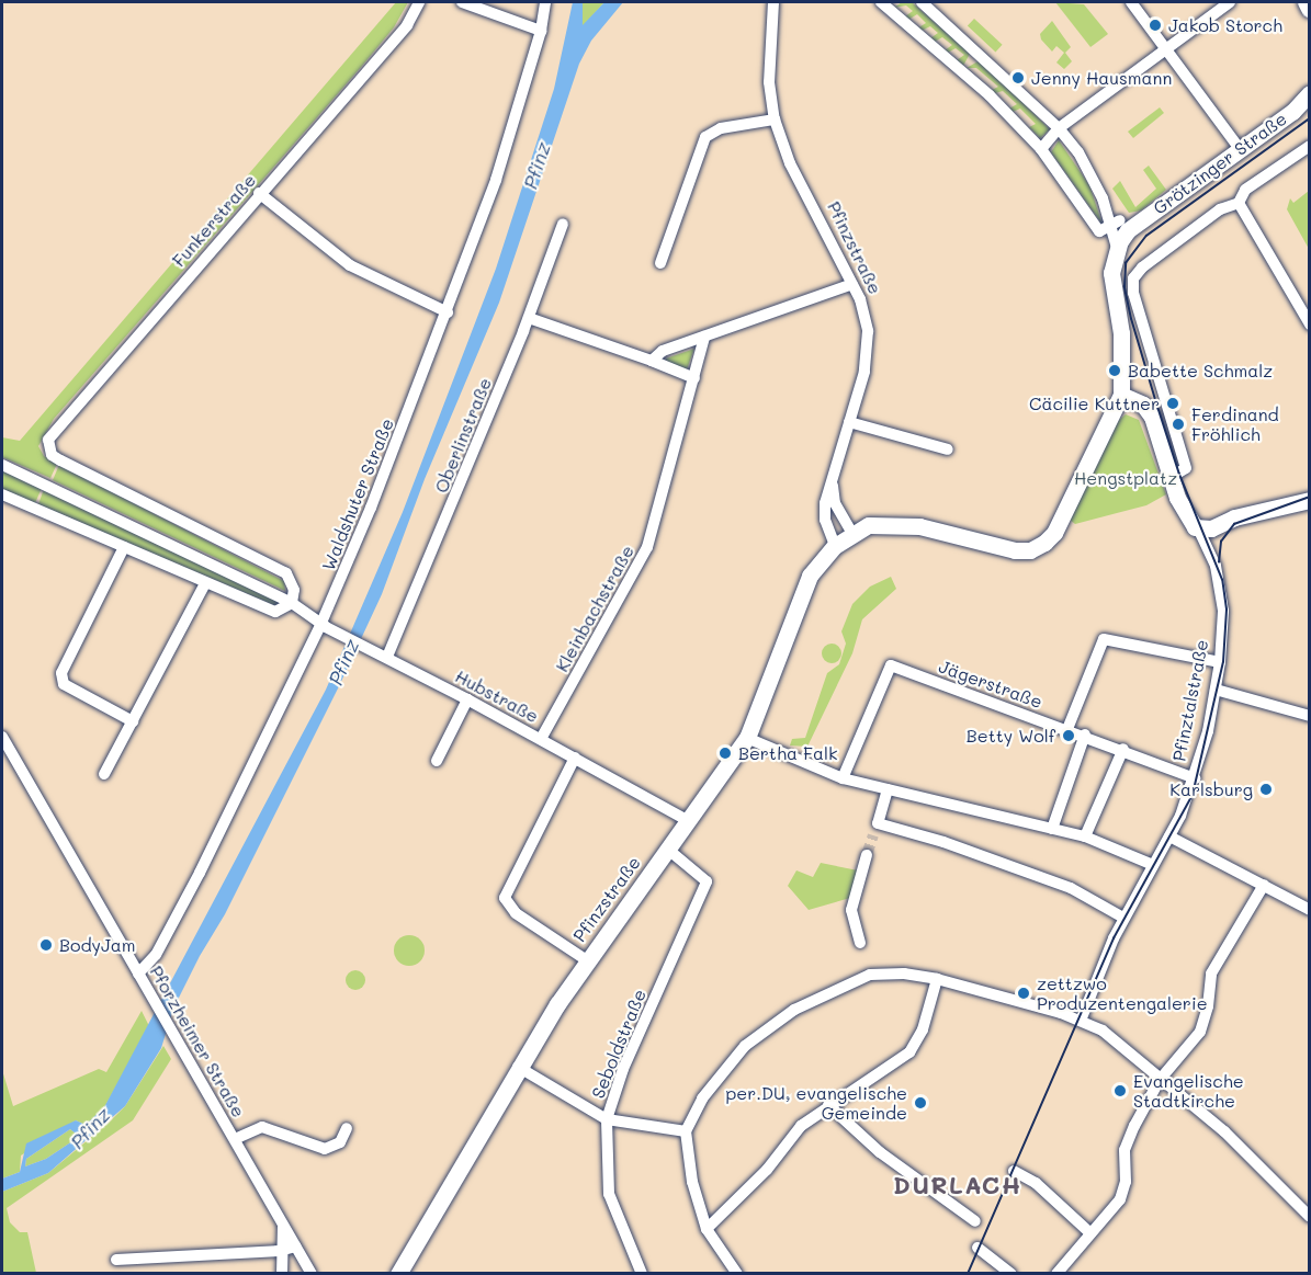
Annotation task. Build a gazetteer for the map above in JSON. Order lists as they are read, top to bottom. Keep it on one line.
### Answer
{"streets":{"main road":["Grötzinger Straße","Pfinzstraße","Pfinztalstraße"],"street":["Funkerstraße","Oberlinstraße","Waldshuter Straße","Kleinbachstraße","Jägerstraße","Hubstraße","Pforzheimer Straße","Seboldstraße"]},"crossings":[["Grötzinger Straße","Pfinztalstraße"],["Funkerstraße","Hubstraße"],["Pfinzstraße","Hubstraße"],["Pfinzstraße","Seboldstraße"],["Oberlinstraße","Hubstraße"],["Waldshuter Straße","Hubstraße"],["Waldshuter Straße","Pforzheimer Straße"],["Kleinbachstraße","Hubstraße"],["Jägerstraße","Pfinztalstraße"]],"districts":["DURLACH"],"water":["Pfinz"],"parks":["Hengstplatz"],"places":["Jakob Storch","Jenny Hausmann","Babette Schmalz","Cäcilie Kuttner","Ferdinand Fröhlich","Betty Wolf","Bertha Falk","Karlsburg","BodyJam","zettzwo Produzentengalerie","Evangelische Stadtkirche","per.DU, evangelische Gemeinde"]}
